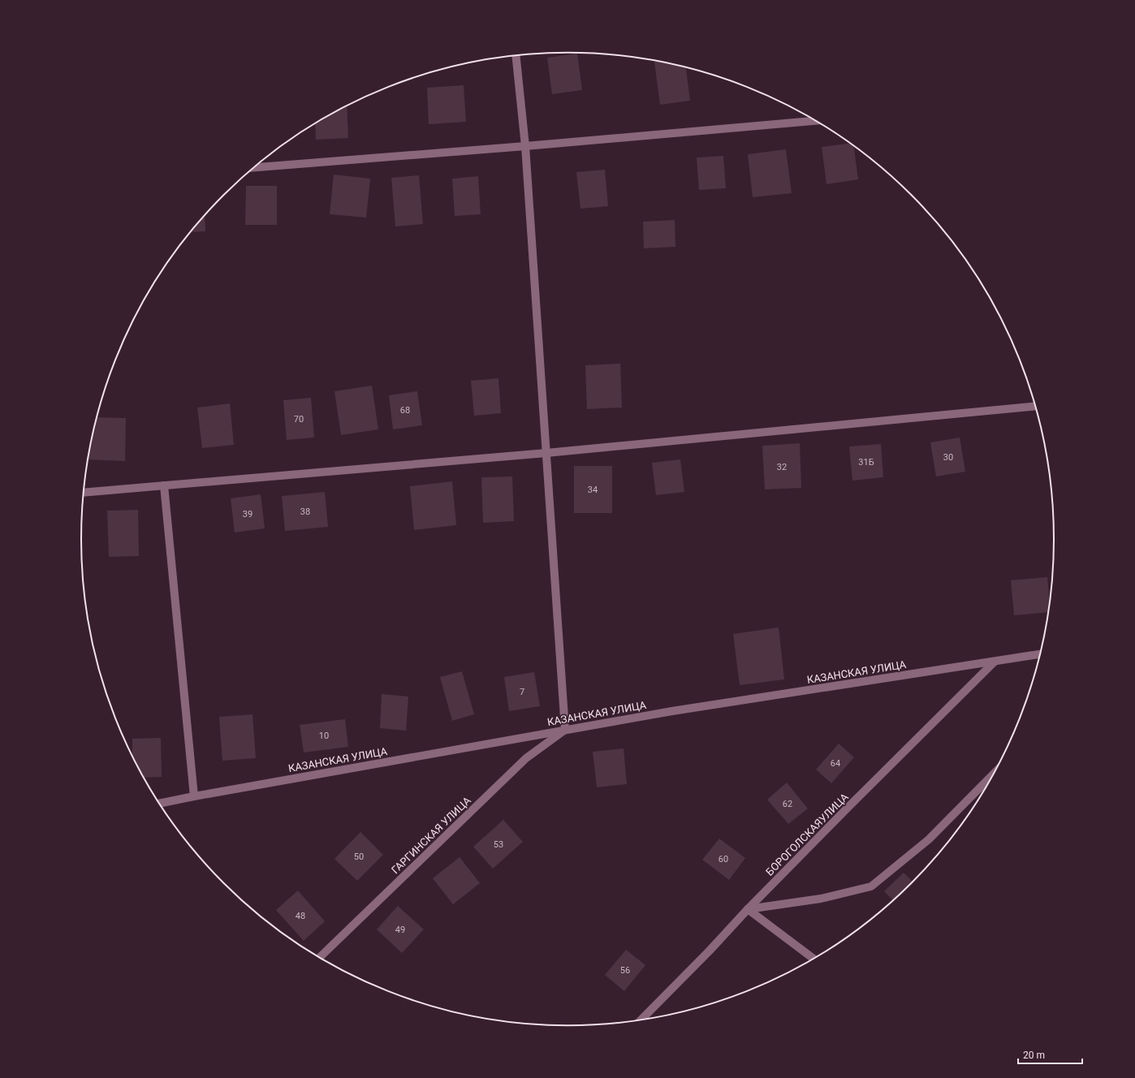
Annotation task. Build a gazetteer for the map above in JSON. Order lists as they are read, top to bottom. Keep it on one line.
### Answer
{"streets":{"street":["КАЗАНСКАЯ УЛИЦА","БОРОГОЛСКАЯУЛИЦА","ГАРГИНСКАЯ УЛИЦА"]},"crossings":[["КАЗАНСКАЯ УЛИЦА","БОРОГОЛСКАЯУЛИЦА"],["КАЗАНСКАЯ УЛИЦА","ГАРГИНСКАЯ УЛИЦА"]],"house_numbers":["68","70","30","31Б","32","34","38","39","7","10","64","62","53","50","60","48","49","56"],"scale_bar":"20 m"}
